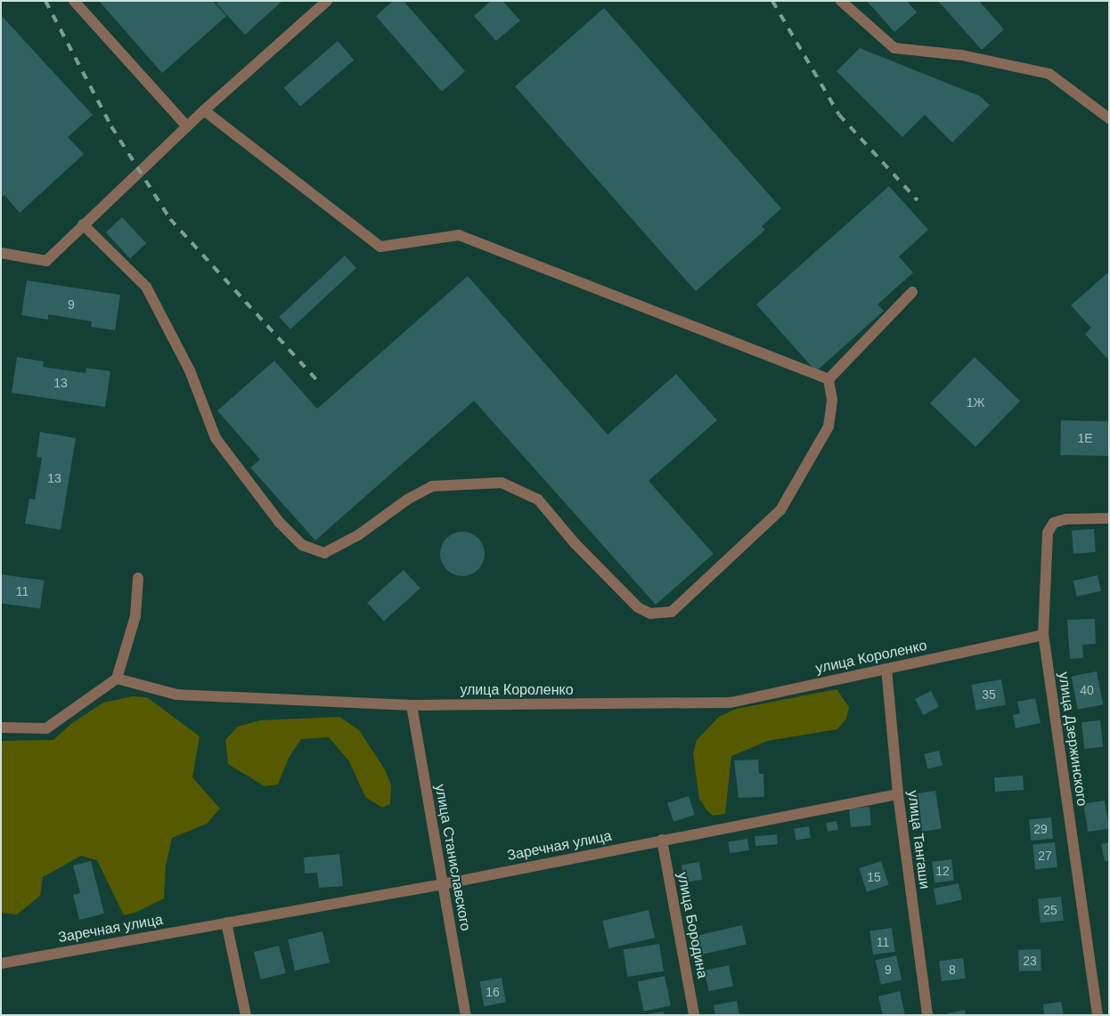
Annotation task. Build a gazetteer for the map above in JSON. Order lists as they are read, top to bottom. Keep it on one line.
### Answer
{"streets":{"street":["улица Короленко","улица Дзержинского","улица Тангаши","Заречная улица","улица Станиславского","улица Бородина"]},"crossings":[["улица Короленко","улица Дзержинского"],["улица Короленко","улица Тангаши"],["улица Короленко","улица Станиславского"],["улица Тангаши","Заречная улица"],["Заречная улица","улица Станиславского"],["Заречная улица","улица Бородина"]],"house_numbers":["9","13","1Ж","1Е","13","11","40","35","29","27","12","15","25","11","23","9","8","16"]}
